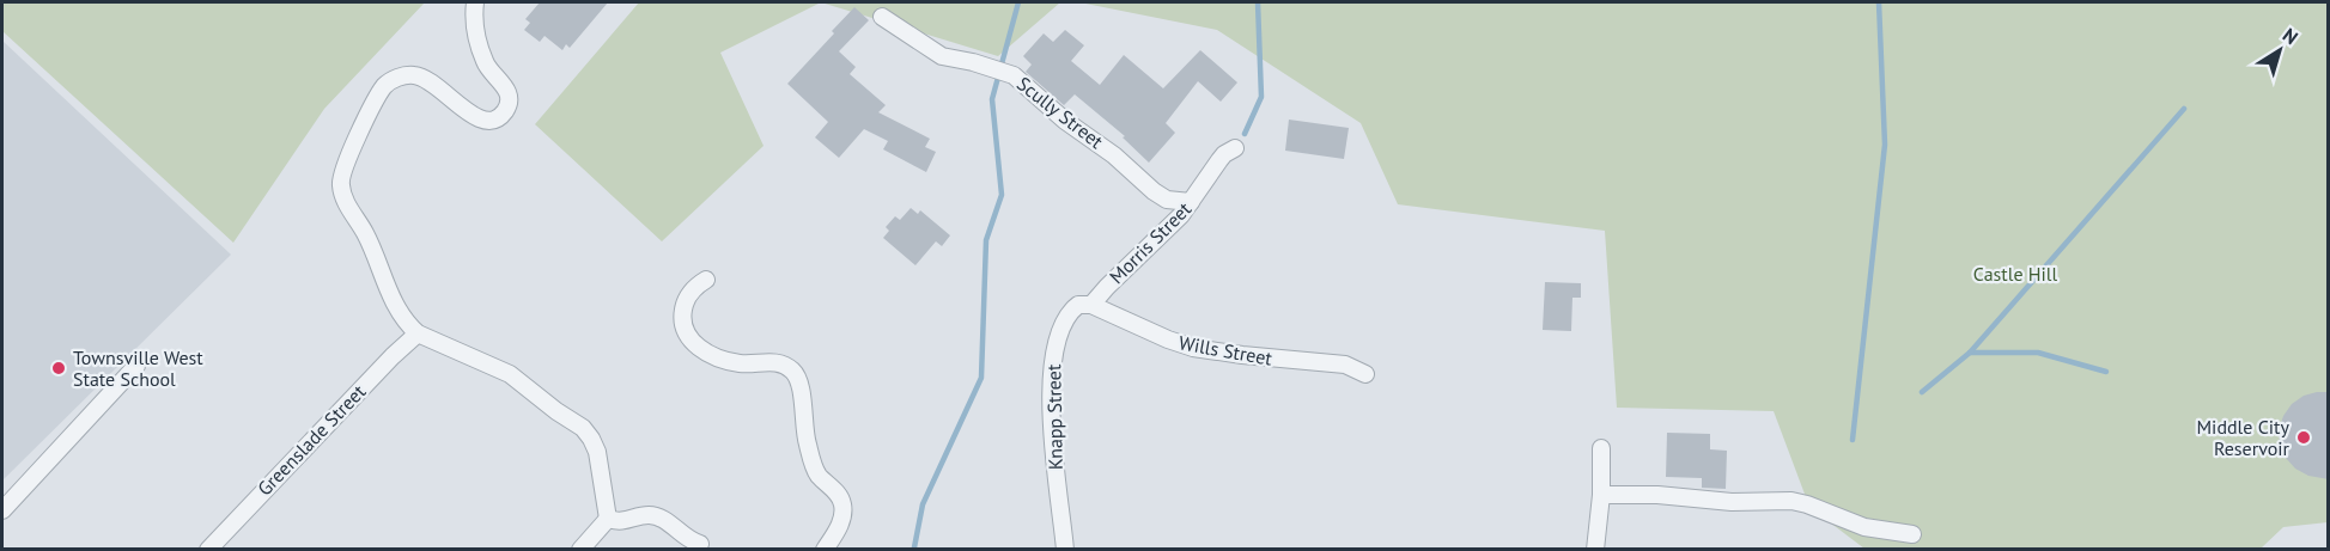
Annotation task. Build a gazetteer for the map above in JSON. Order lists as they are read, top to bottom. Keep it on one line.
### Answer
{"streets":{"street":["Scully Street","Morris Street","Wills Street","Knapp Street","Greenslade Street"]},"crossings":[["Scully Street","Morris Street"],["Morris Street","Wills Street"],["Morris Street","Knapp Street"],["Wills Street","Knapp Street"]],"parks":["Castle Hill"],"places":["Townsville West State School","Middle City Reservoir"],"north":"top right"}
